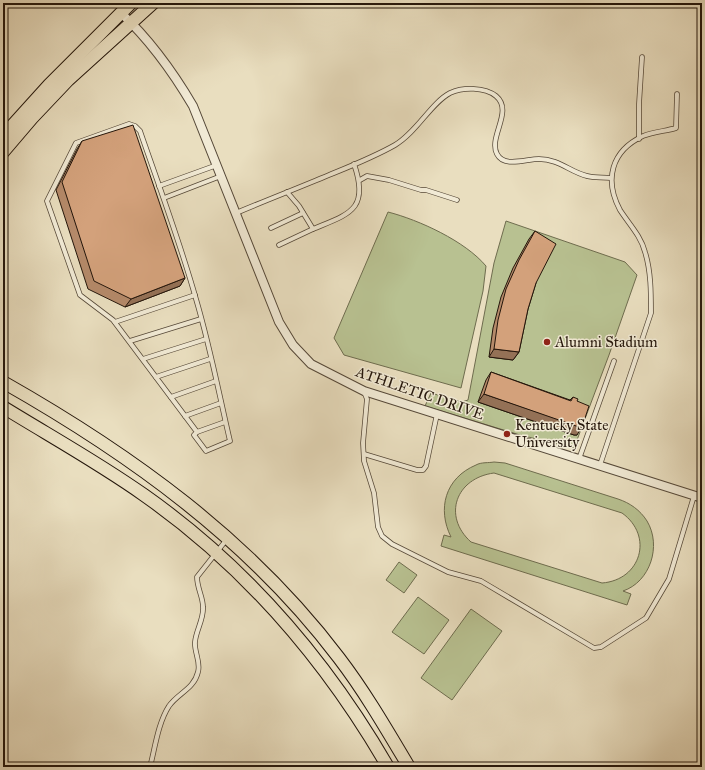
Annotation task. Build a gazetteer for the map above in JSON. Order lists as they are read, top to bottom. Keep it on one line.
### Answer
{"streets":{"street":["ATHLETIC DRIVE"]},"places":["Alumni Stadium","Kentucky State University"]}
